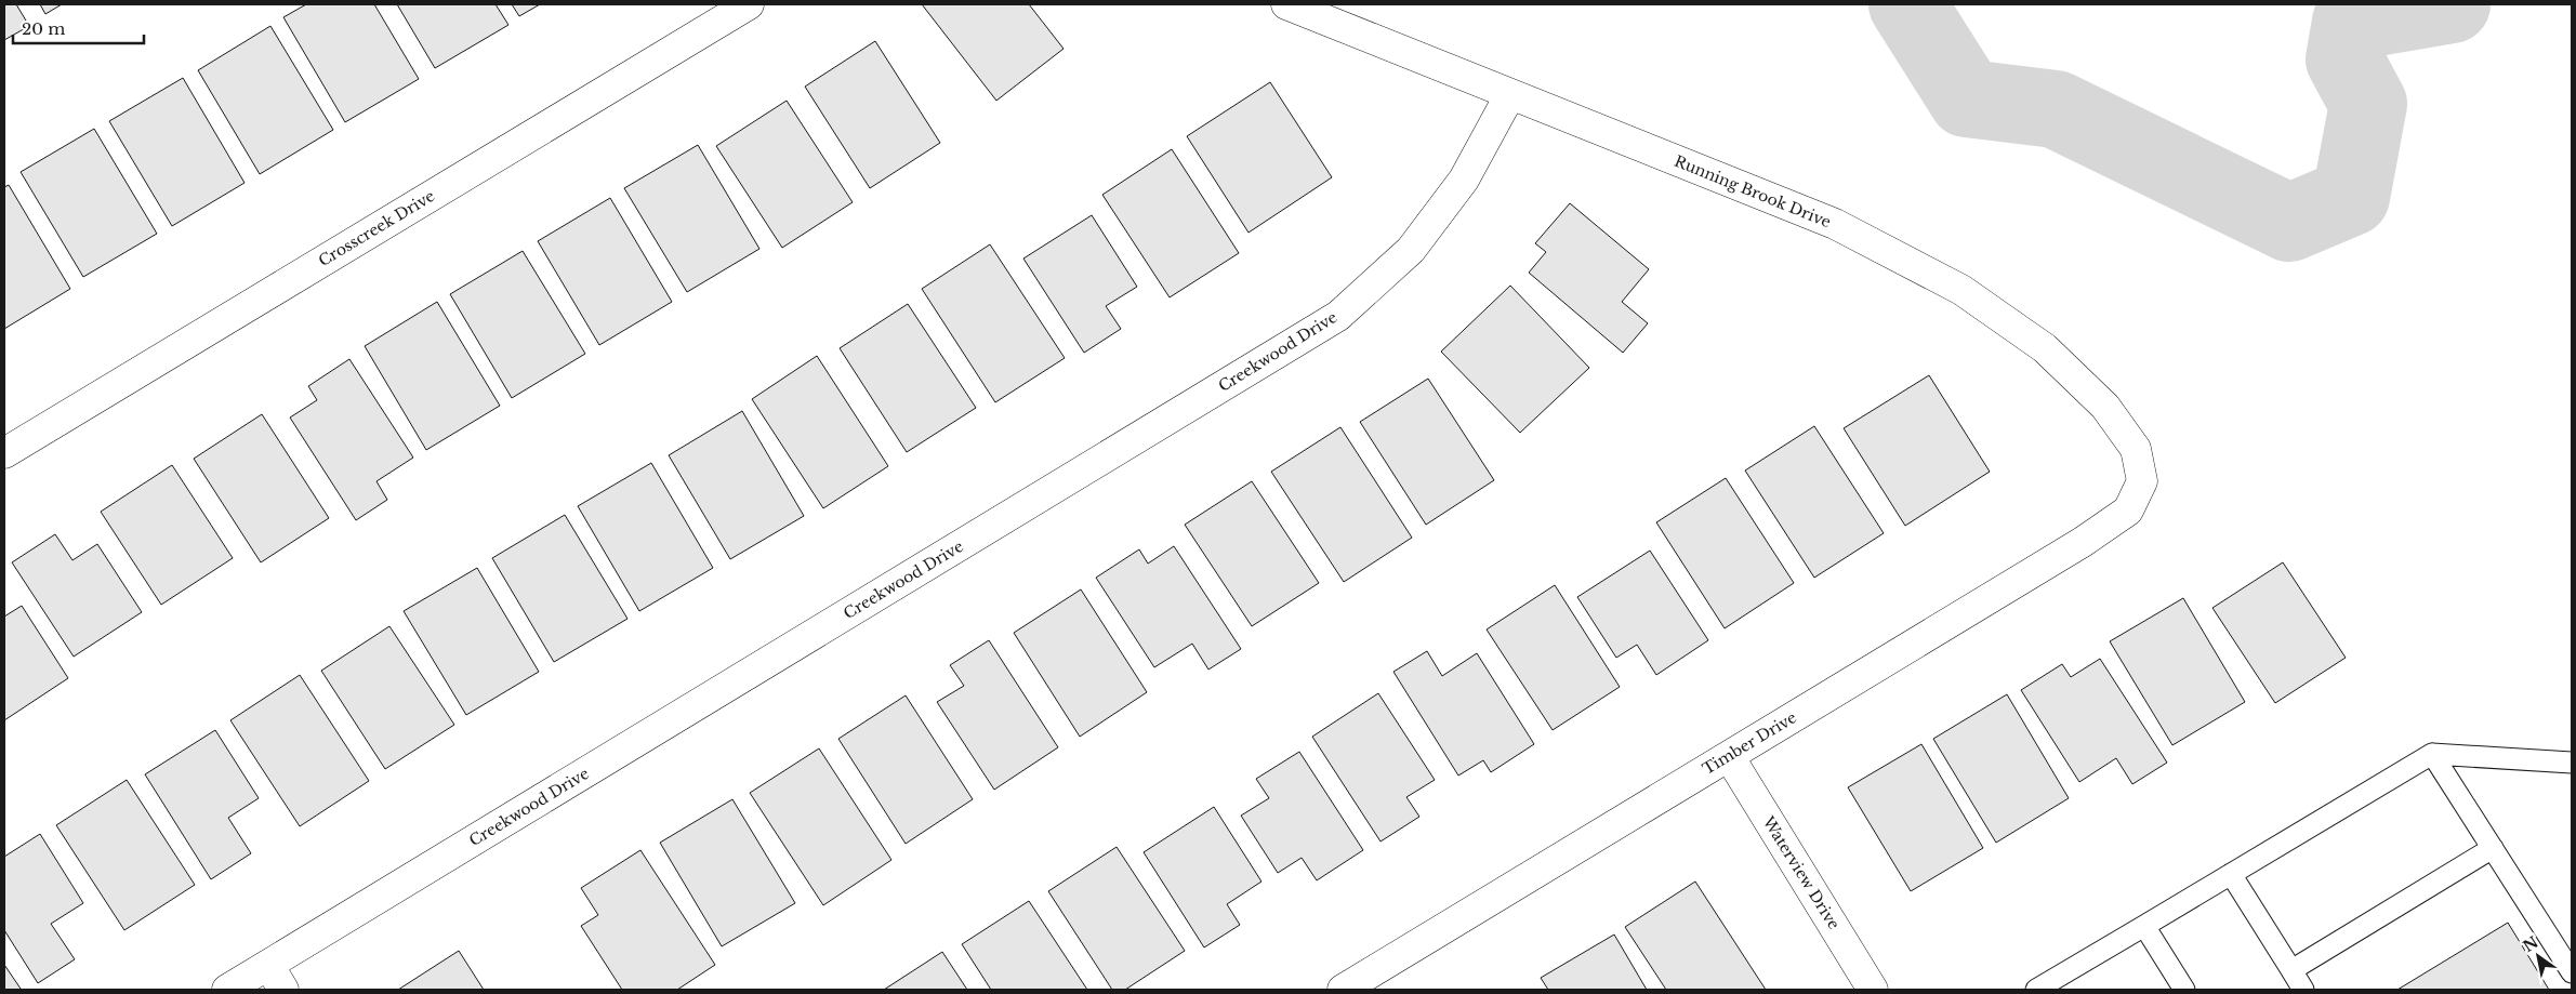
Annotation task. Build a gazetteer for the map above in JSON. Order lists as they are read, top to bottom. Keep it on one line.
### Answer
{"streets":{"street":["Running Brook Drive","Crosscreek Drive","Creekwood Drive","Timber Drive","Waterview Drive"]},"crossings":[["Running Brook Drive","Creekwood Drive"],["Running Brook Drive","Timber Drive"],["Timber Drive","Waterview Drive"]],"scale_bar":"20 m","north":"top left"}
